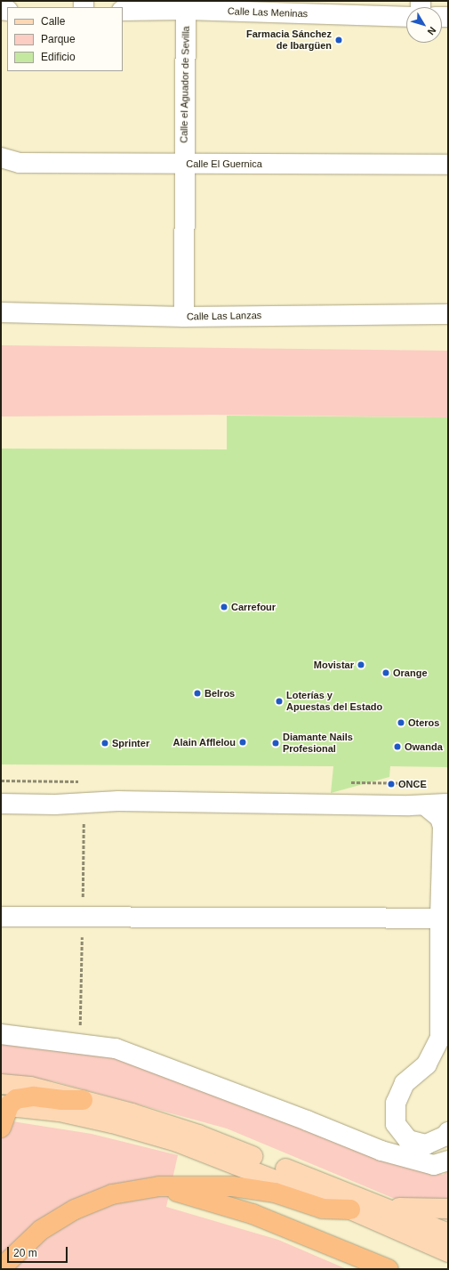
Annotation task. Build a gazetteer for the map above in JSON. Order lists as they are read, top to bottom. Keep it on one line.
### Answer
{"streets":{"street":["Calle Las Meninas","Calle el Aguador de Sevilla","Calle El Guernica","Calle Las Lanzas"]},"crossings":[["Calle Las Meninas","Calle el Aguador de Sevilla"],["Calle el Aguador de Sevilla","Calle El Guernica"],["Calle el Aguador de Sevilla","Calle Las Lanzas"]],"places":["Farmacia Sánchez de Ibargüen","Carrefour","Movistar","Orange","Belros","Loterías y Apuestas del Estado","Oteros","Alain Afflelou","Sprinter","Diamante Nails Profesional","Owanda","ONCE"],"legend":["Calle","Parque","Edificio"],"scale_bar":"20 m","north":"bottom right"}
